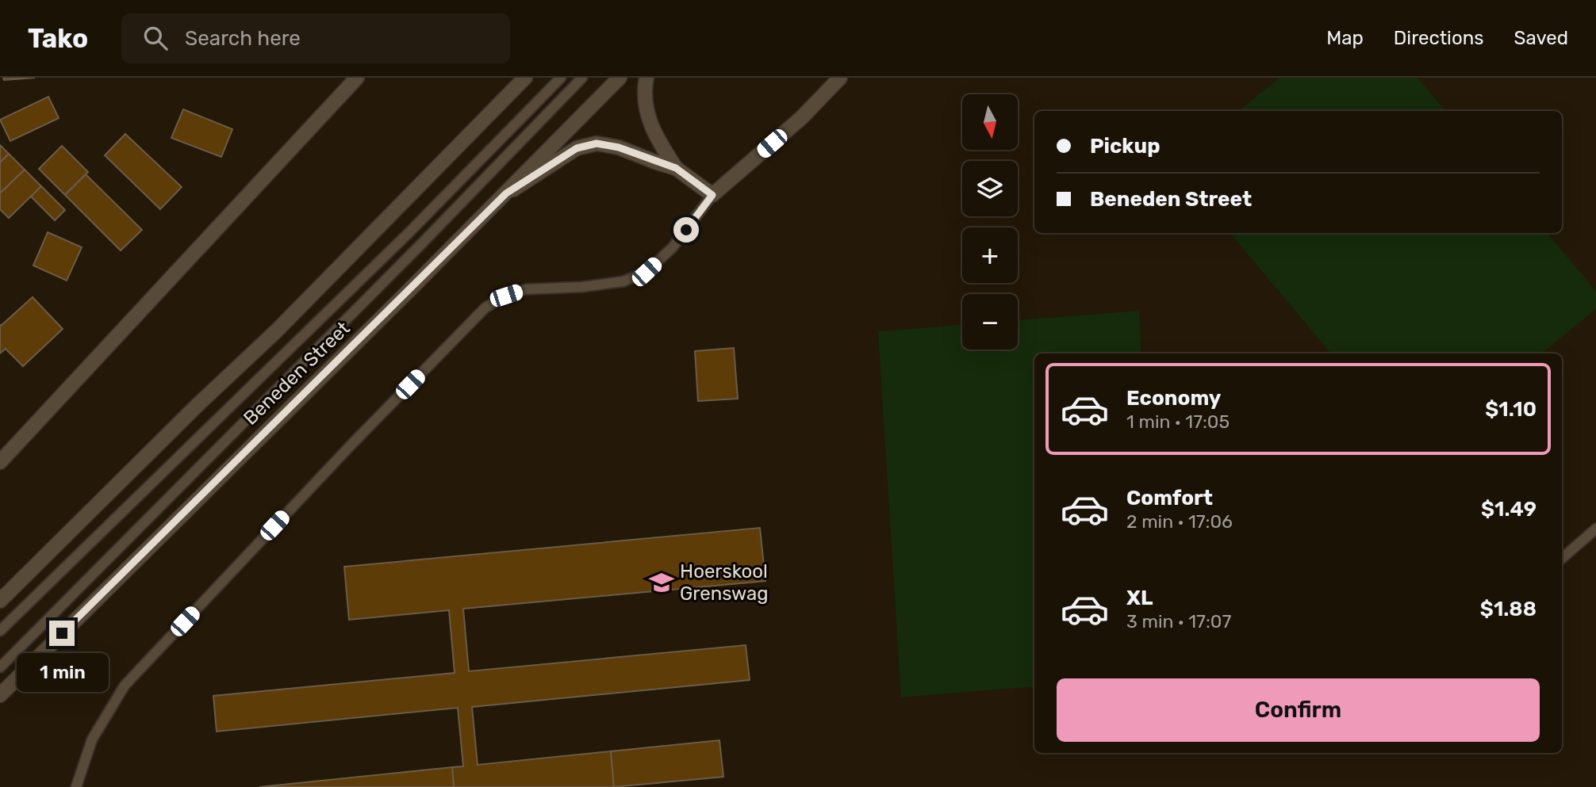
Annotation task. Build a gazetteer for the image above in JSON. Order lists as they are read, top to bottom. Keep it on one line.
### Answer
{"streets":{"main road":["Beneden Street"]},"places":{"school or university":["Hoerskool Grenswag"]},"north":"bottom","page":{"header":"Tako","search":"Search here","nav":["Map","Directions","Saved"],"map_buttons":["+","−"],"banner":["Pickup","Beneden Street"],"list":[{"name":"Economy","note":"1 min · 17:05","value":"$1.10"},{"name":"Comfort","note":"2 min · 17:06","value":"$1.49"},{"name":"XL","note":"3 min · 17:07","value":"$1.88"}],"bubble":"1 min","buttons":"Confirm"}}
